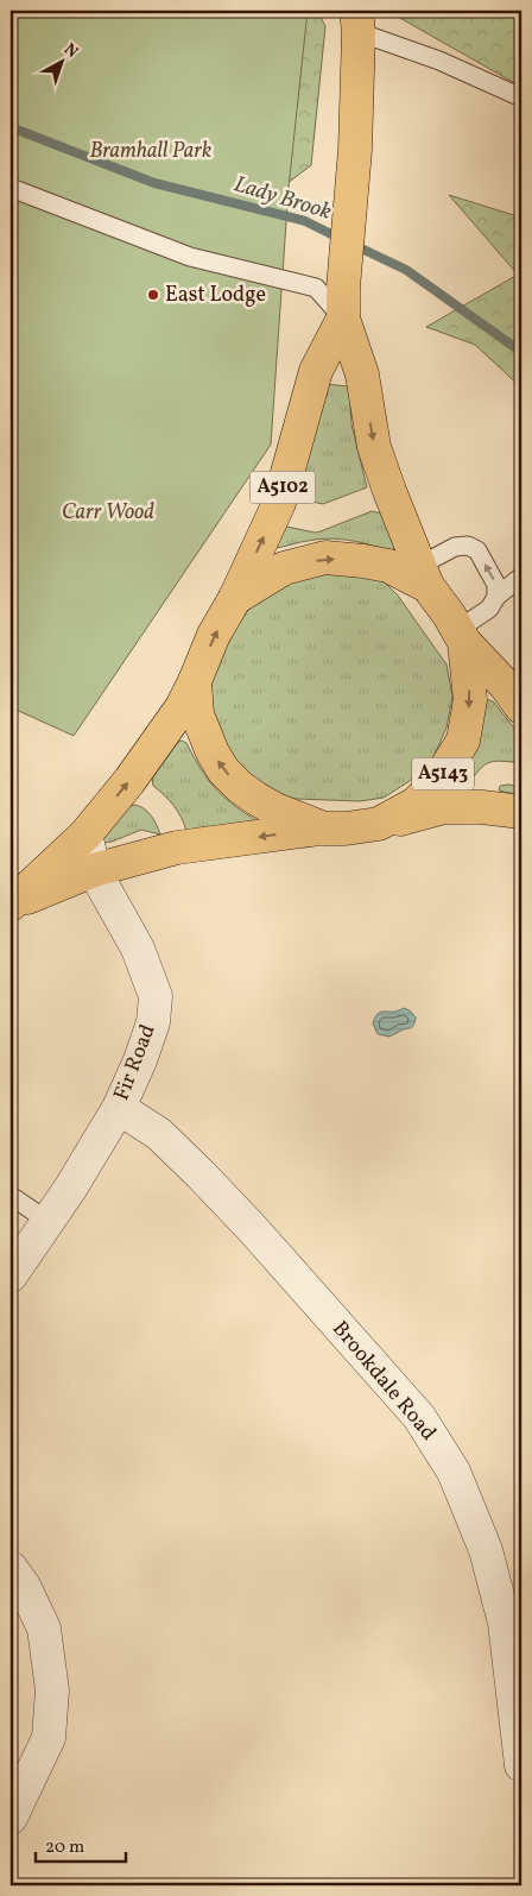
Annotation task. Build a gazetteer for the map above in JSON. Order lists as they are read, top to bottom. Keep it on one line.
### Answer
{"streets":{"main road":["A5102","A5143"],"street":["Fir Road","Brookdale Road"]},"crossings":[["A5102","A5143"],["Fir Road","Brookdale Road"]],"water":["Lady Brook"],"parks":["Bramhall Park","Carr Wood"],"places":["East Lodge"],"scale_bar":"20 m","north":"top right"}
